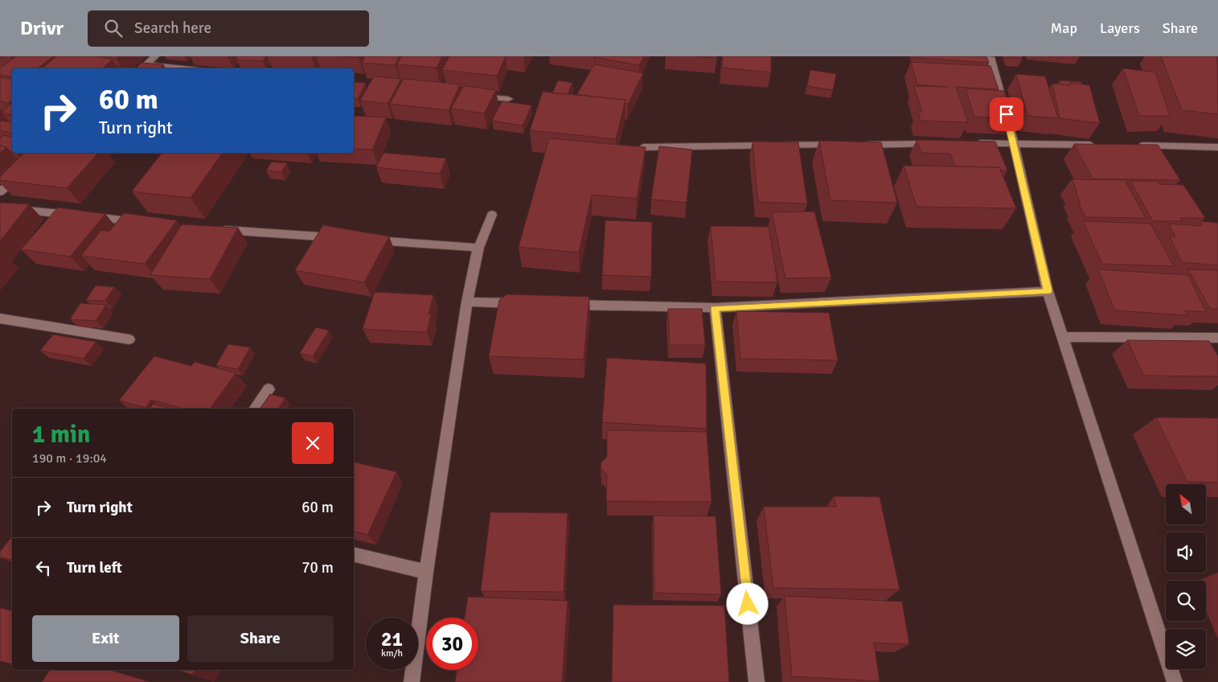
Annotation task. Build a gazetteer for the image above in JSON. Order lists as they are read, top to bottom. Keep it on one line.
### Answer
{"north":"top left","page":{"header":"Drivr","search":"Search here","nav":["Map","Layers","Share"],"turn":["60 m","Turn right"],"heading":["1 min","190 m · 19:04"],"list":[{"name":"Turn right","value":"60 m"},{"name":"Turn left","value":"70 m"}],"buttons":["Exit","Share"],"speed":"21 km/h","limit":"30"}}
